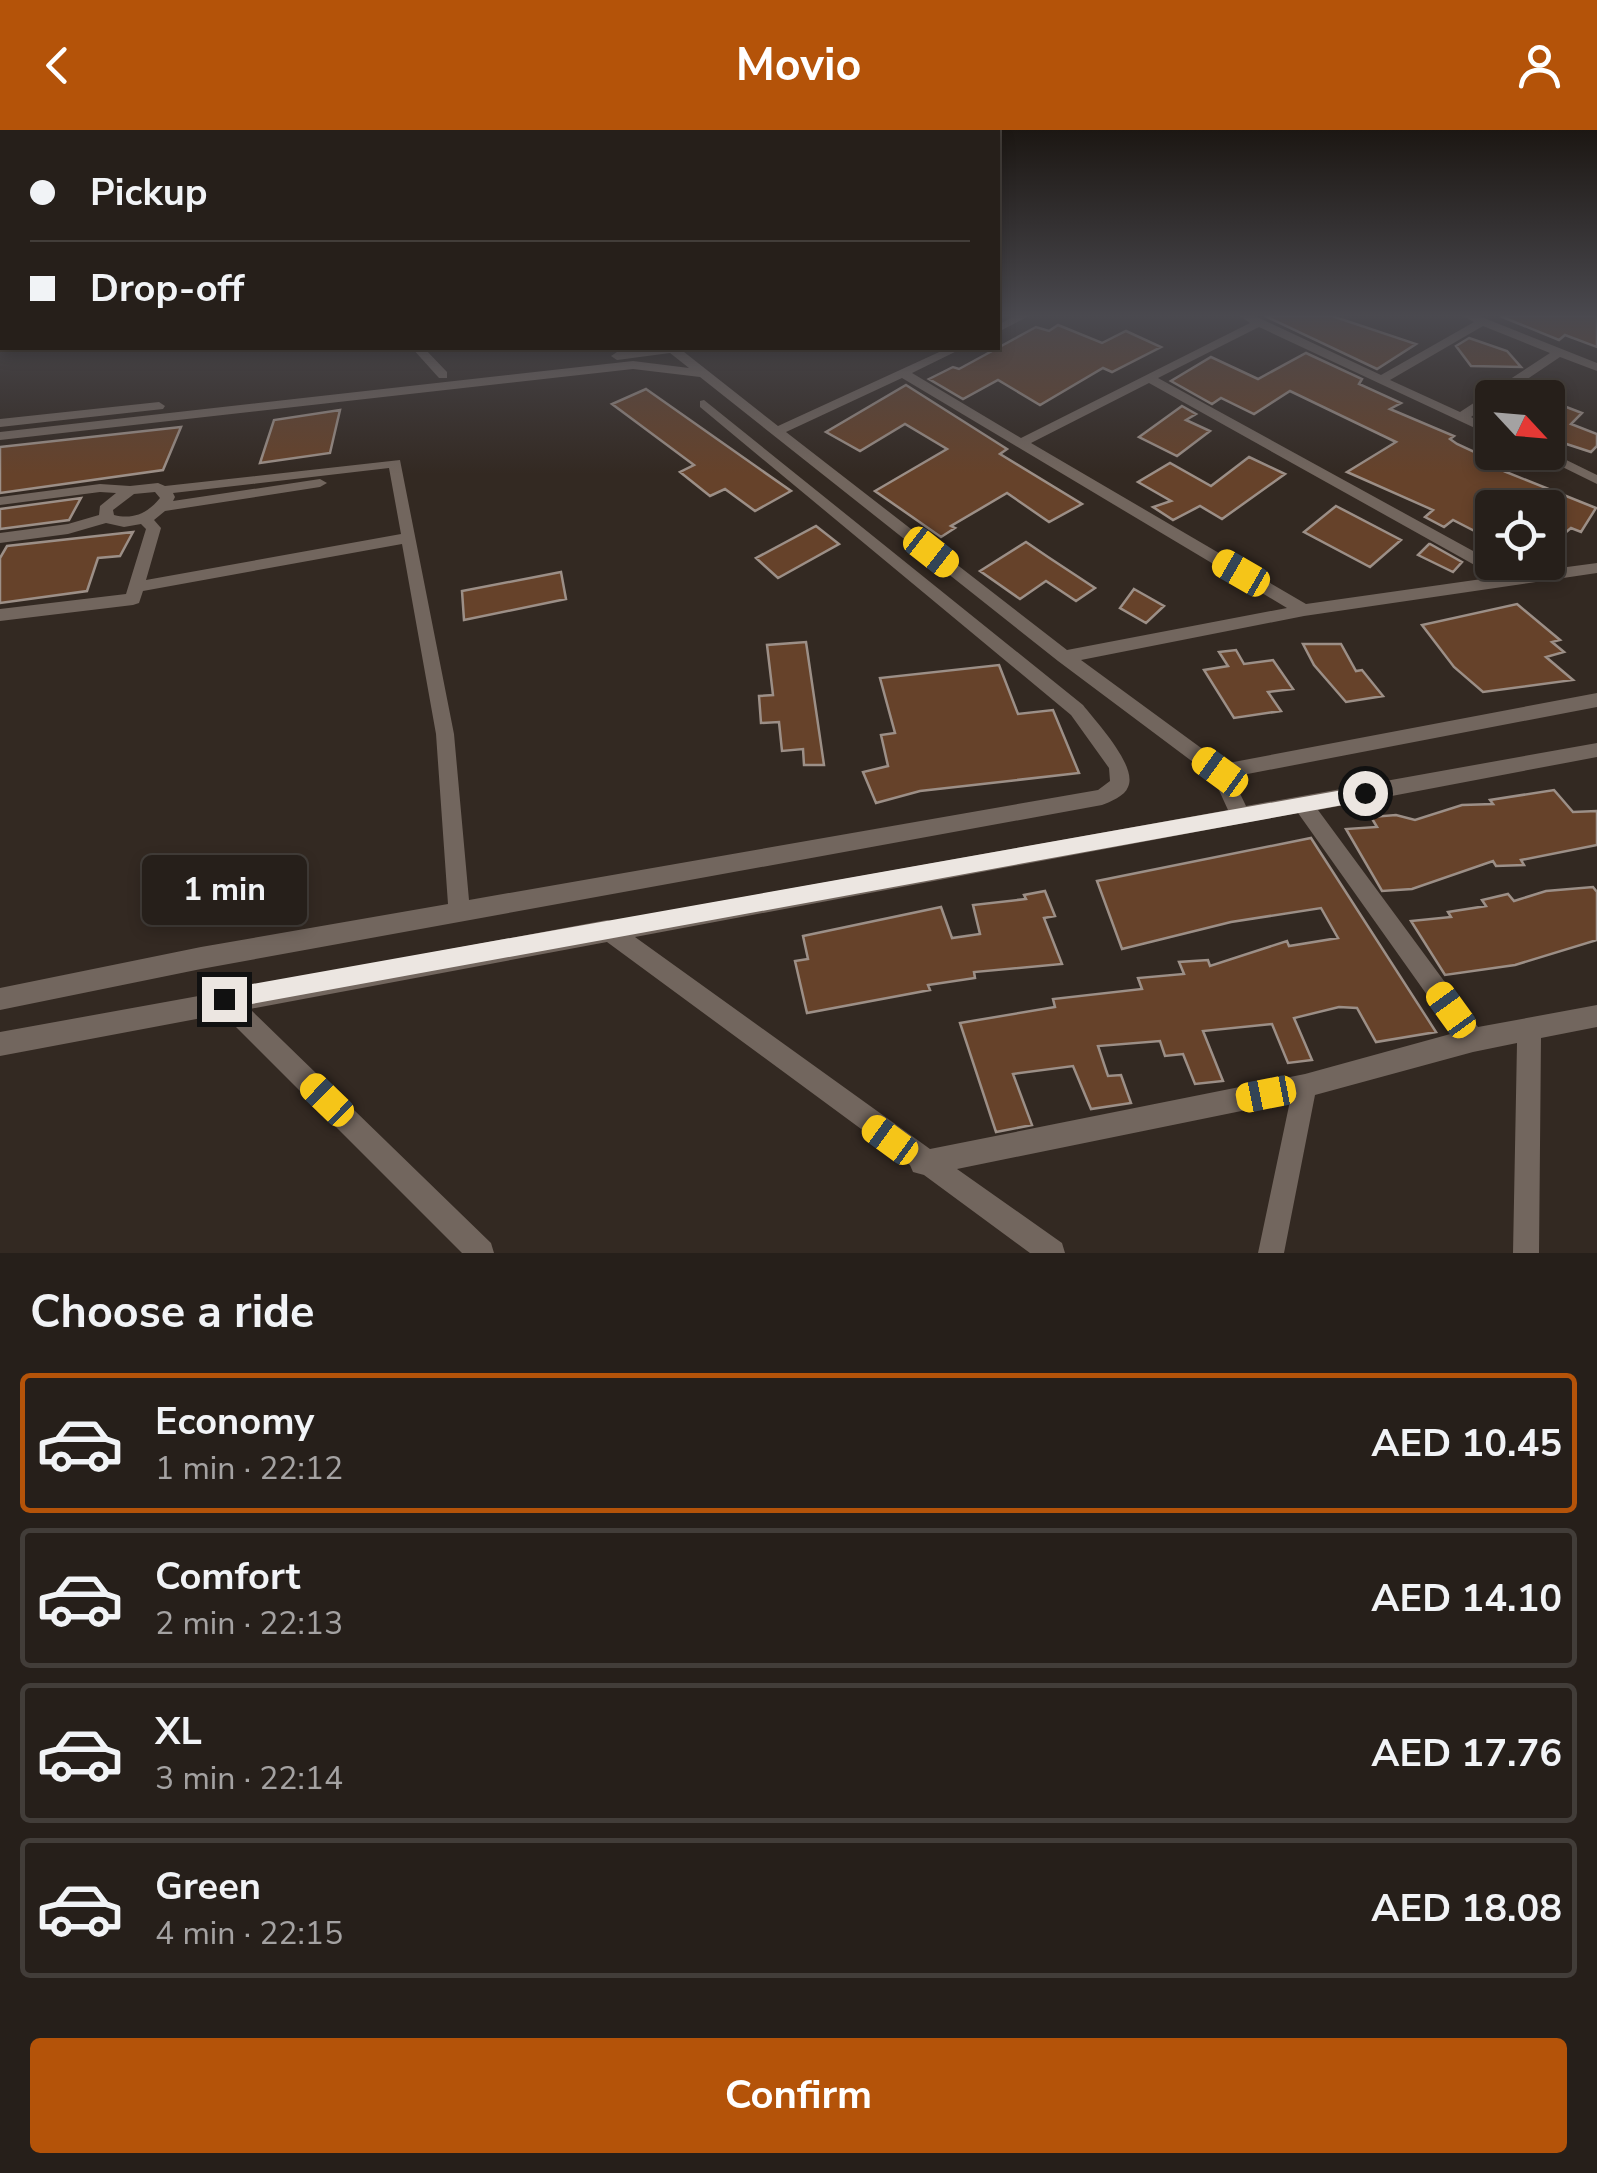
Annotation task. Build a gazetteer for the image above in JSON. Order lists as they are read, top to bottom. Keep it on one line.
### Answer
{"north":"bottom right","page":{"header":"Movio","banner":["Pickup","Drop-off"],"bubble":"1 min","heading":"Choose a ride","list":[{"name":"Economy","note":"1 min · 22:12","value":"AED 10.45"},{"name":"Comfort","note":"2 min · 22:13","value":"AED 14.10"},{"name":"XL","note":"3 min · 22:14","value":"AED 17.76"},{"name":"Green","note":"4 min · 22:15","value":"AED 18.08"}],"buttons":"Confirm"}}
